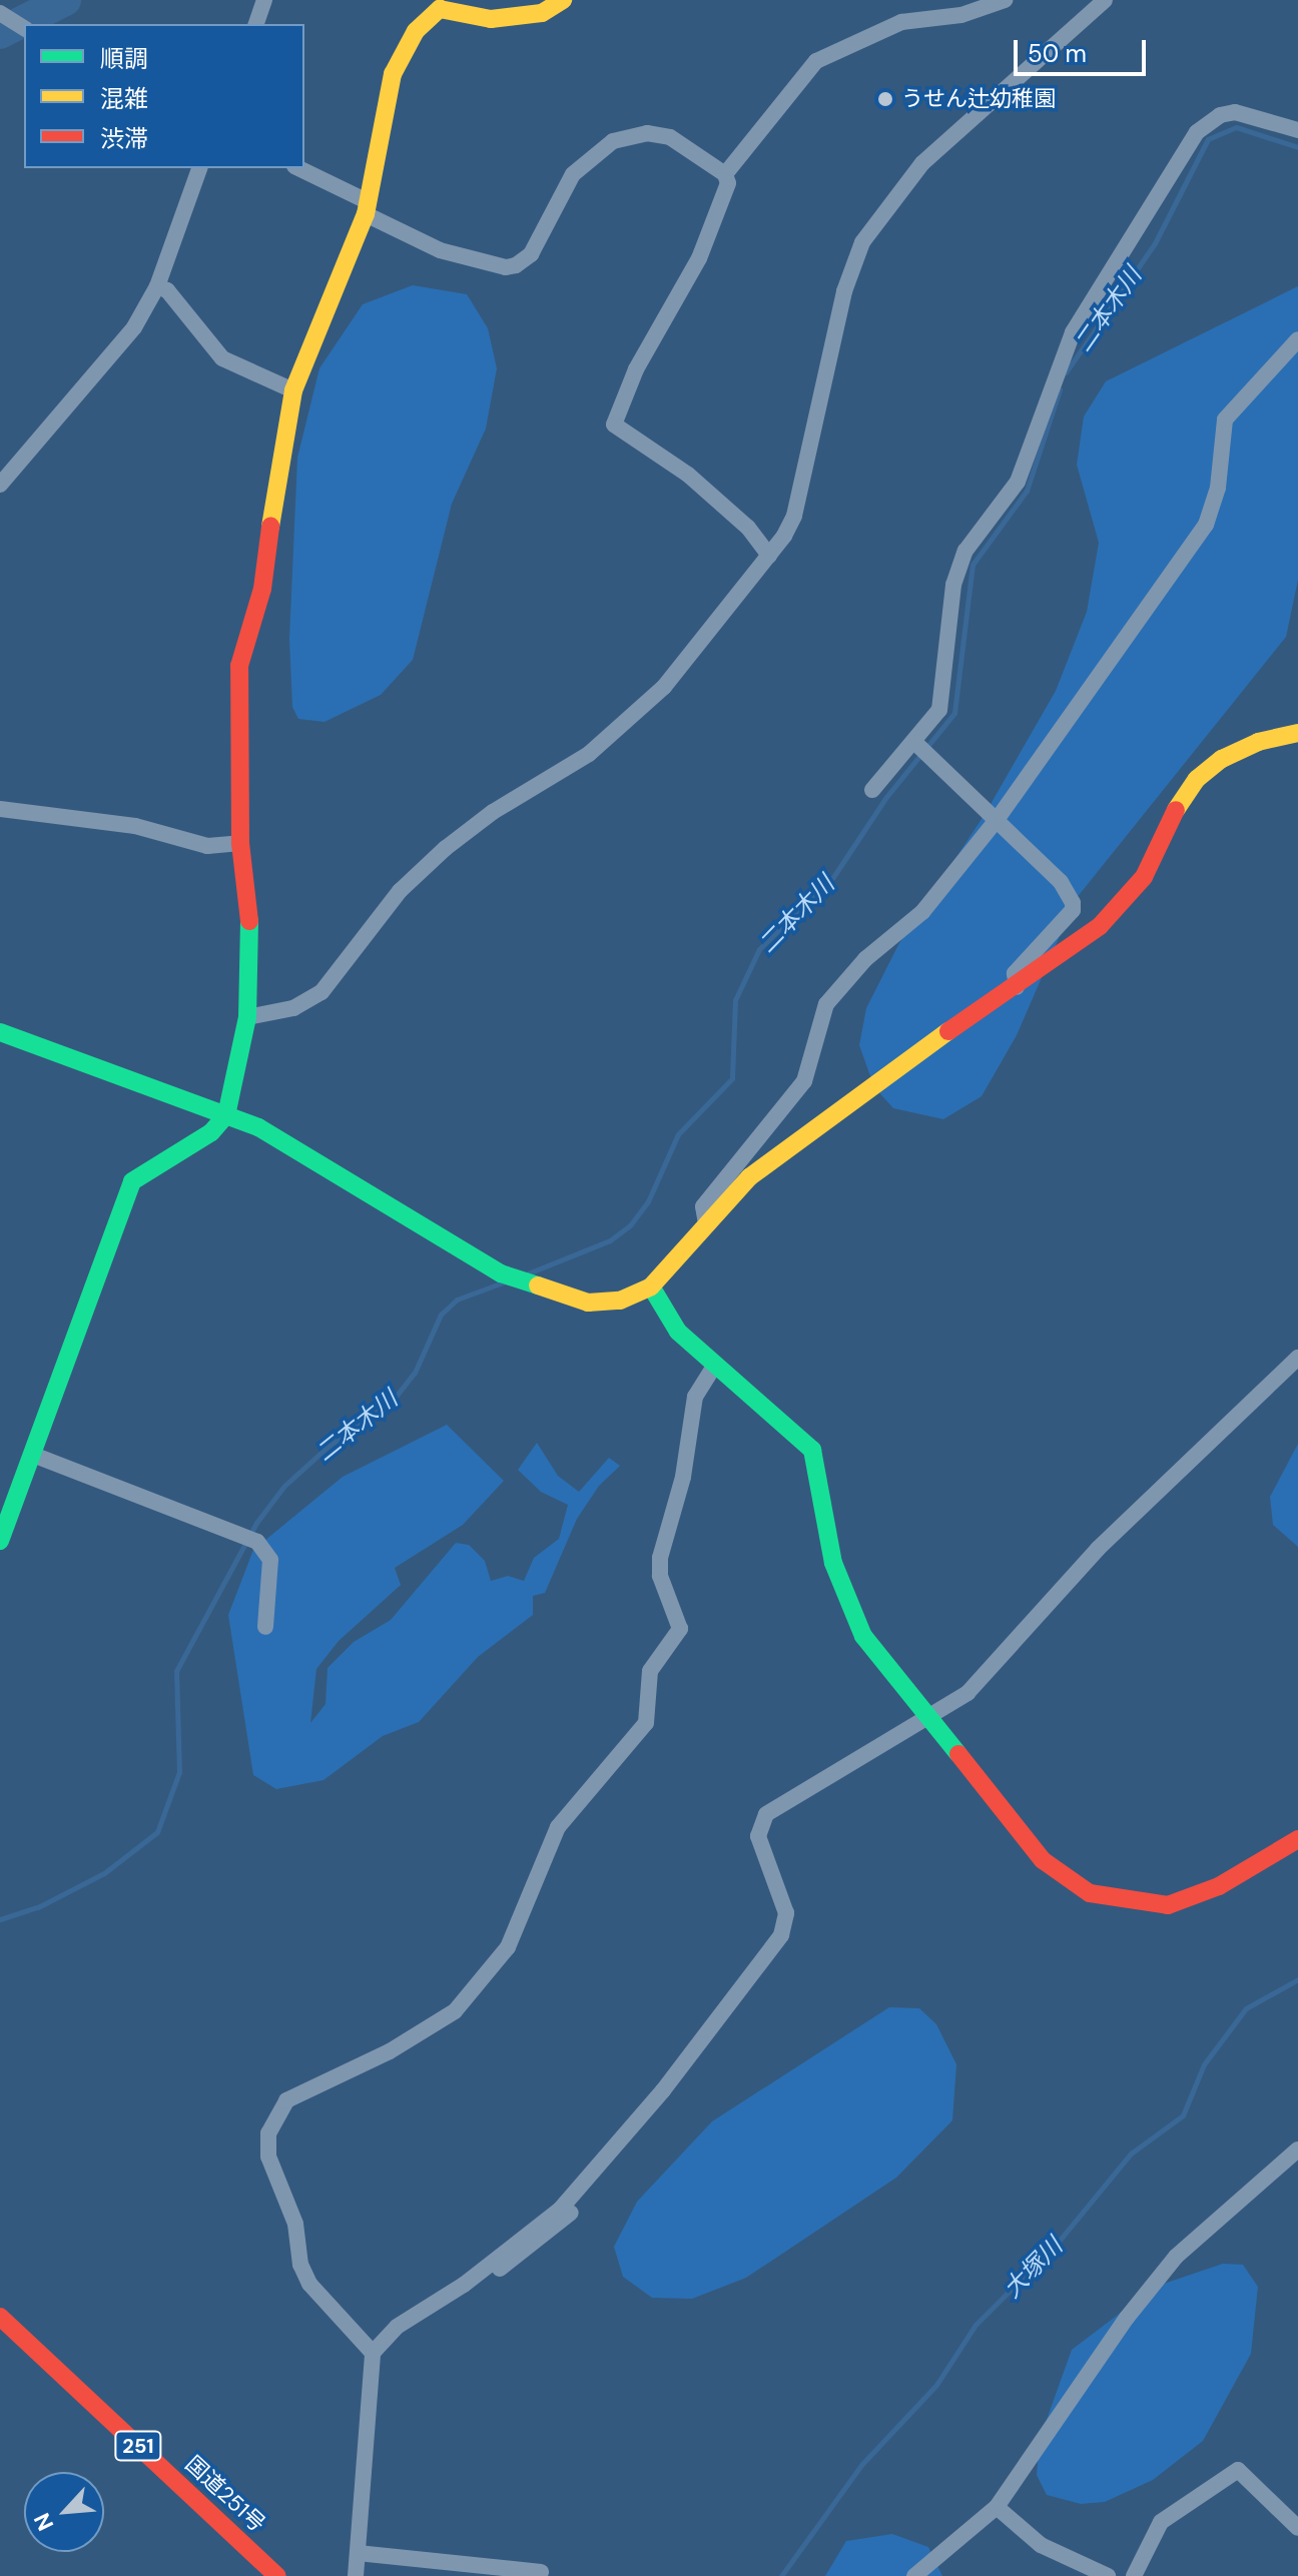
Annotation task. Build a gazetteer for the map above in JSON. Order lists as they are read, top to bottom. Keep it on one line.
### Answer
{"streets":{"main road":["251","国道251号"]},"water":["二本木川","大塚川"],"places":["うせん辻幼稚園"],"legend":["順調","混雑","渋滞"],"scale_bar":"50 m","north":"bottom left"}
